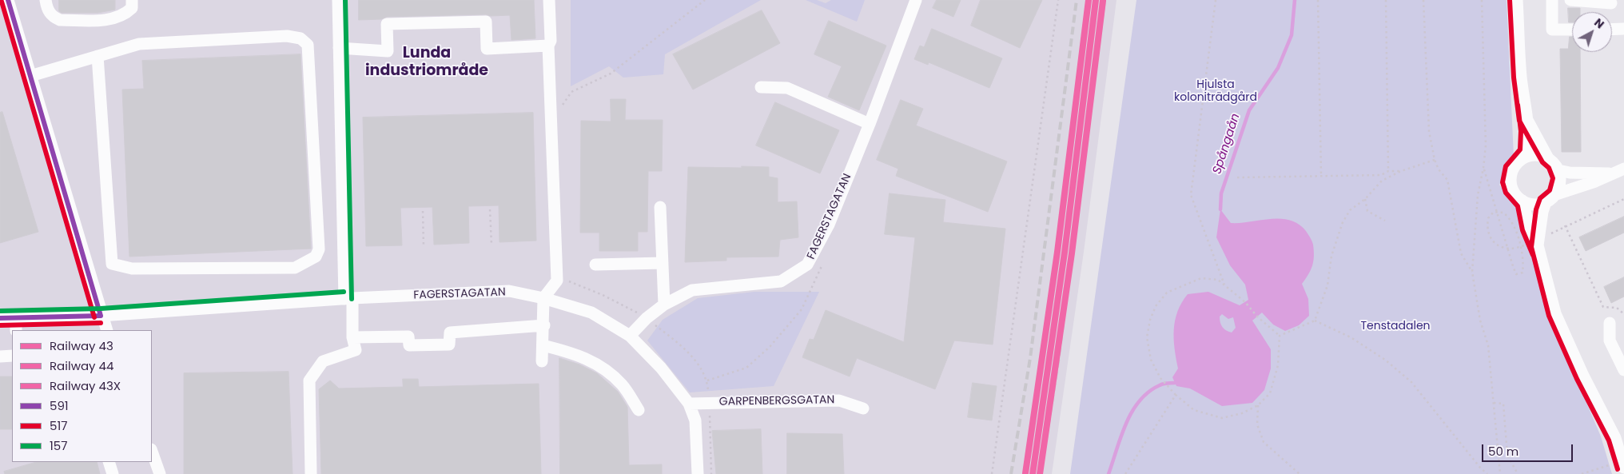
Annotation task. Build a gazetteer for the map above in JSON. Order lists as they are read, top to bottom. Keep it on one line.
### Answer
{"streets":{"street":["FAGERSTAGATAN","GARPENBERGSGATAN"]},"districts":["Lunda industriområde"],"water":["Spångaån"],"parks":["Hjulsta koloniträdgård","Tenstadalen"],"lines":["rail line 43","rail line 43X","transit line 591","transit line 517","transit line 157","rail line 44"],"legend":["Railway 43","Railway 44","Railway 43X","591","517","157"],"scale_bar":"50 m","north":"top right"}
